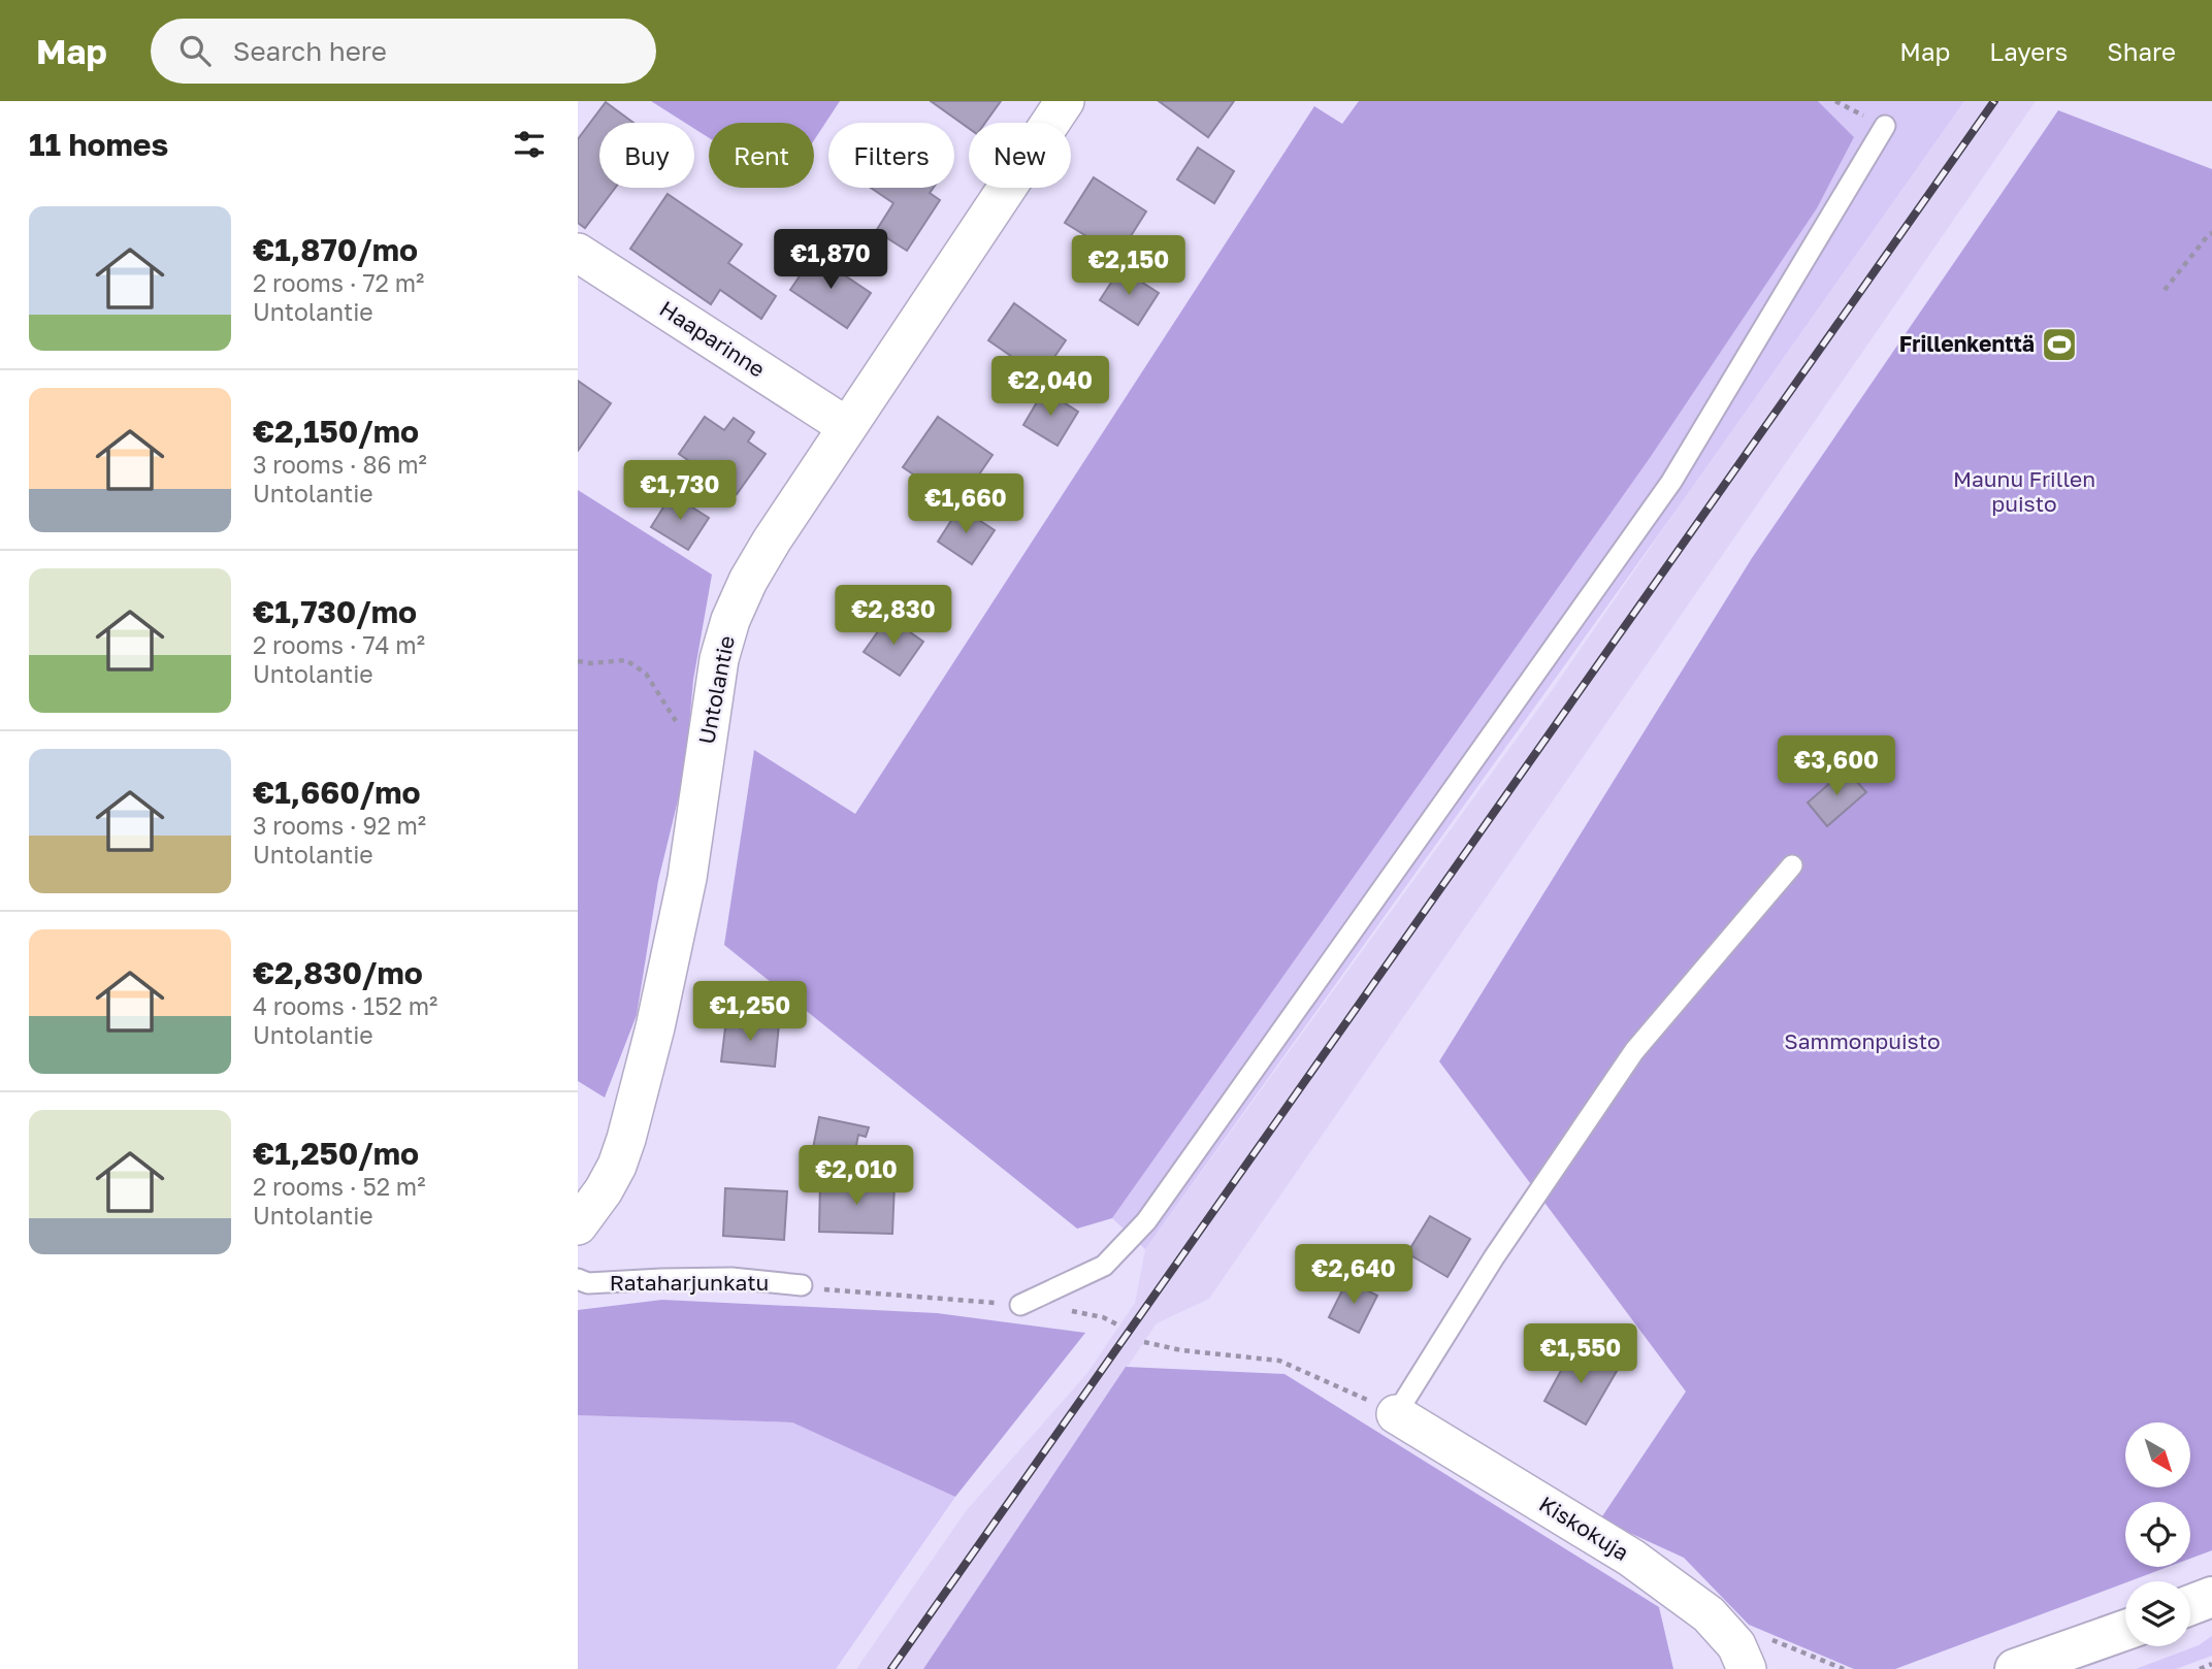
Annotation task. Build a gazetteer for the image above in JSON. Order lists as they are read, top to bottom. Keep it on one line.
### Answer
{"streets":{"street":["Haaparinne","Untolantie","Kiskokuja"],"lane":["Rataharjunkatu"]},"crossings":[["Haaparinne","Untolantie"]],"parks":["Maunu Frillen puisto","Sammonpuisto"],"places":{"sports":["Frillenkenttä"]},"north":"bottom right","page":{"header":"Map","search":"Search here","nav":["Map","Layers","Share"],"heading":"11 homes","chip":["Buy","Rent","Filters","New"],"list":[{"name":"€1,870/mo","note":"2 rooms · 72 m² · Untolantie"},{"name":"€2,150/mo","note":"3 rooms · 86 m² · Untolantie"},{"name":"€1,730/mo","note":"2 rooms · 74 m² · Untolantie"},{"name":"€1,660/mo","note":"3 rooms · 92 m² · Untolantie"},{"name":"€2,830/mo","note":"4 rooms · 152 m² · Untolantie"},{"name":"€1,250/mo","note":"2 rooms · 52 m² · Untolantie"}],"price":["€1,870","€2,150","€2,040","€1,730","€1,660","€2,830","€3,600","€1,250","€2,010","€2,640","€1,550"]}}
